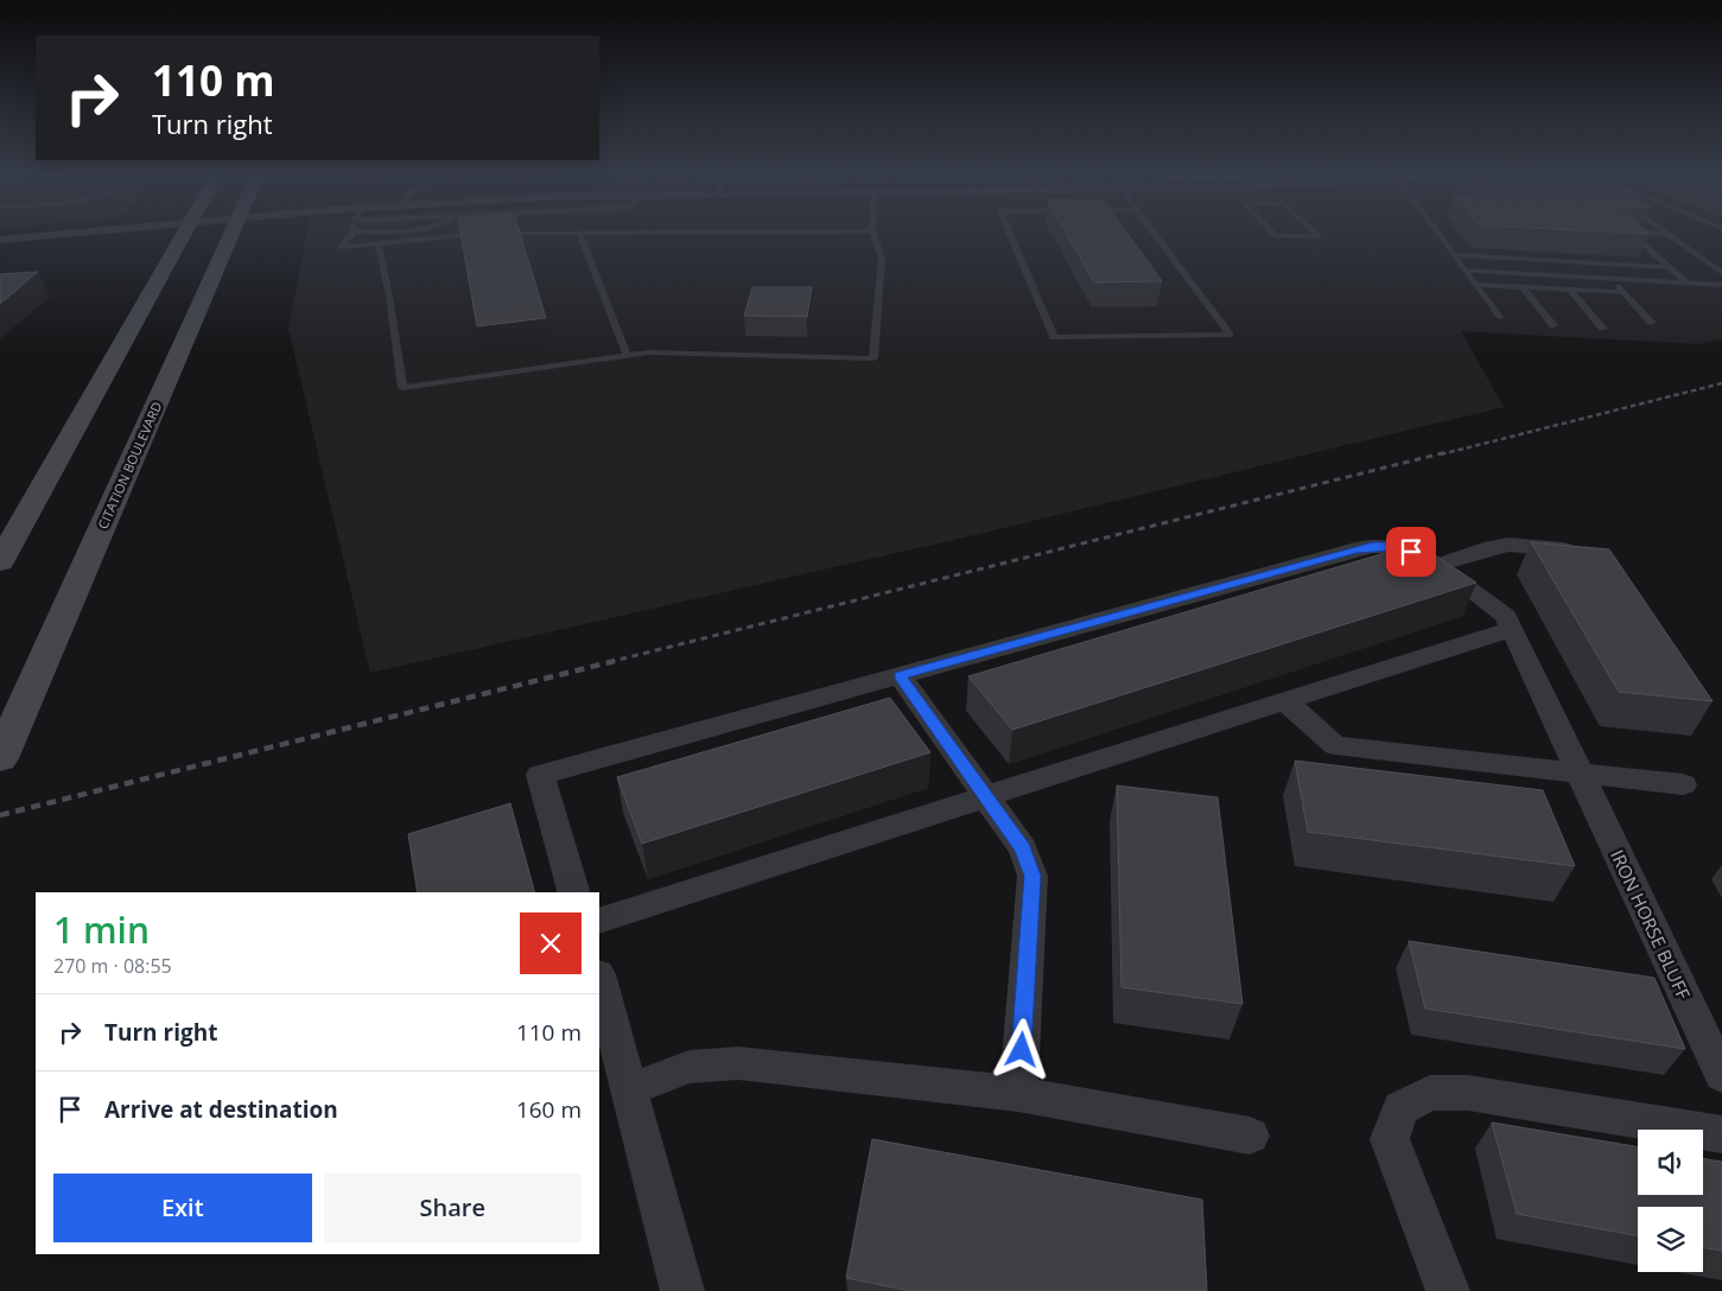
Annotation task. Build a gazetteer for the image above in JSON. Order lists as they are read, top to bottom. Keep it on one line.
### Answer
{"streets":{"main road":["CITATION BOULEVARD"],"street":["IRON HORSE BLUFF"]},"page":{"turn":["110 m","Turn right"],"heading":["1 min","270 m · 08:55"],"list":[{"name":"Turn right","value":"110 m"},{"name":"Arrive at destination","value":"160 m"}],"buttons":["Exit","Share"]}}
